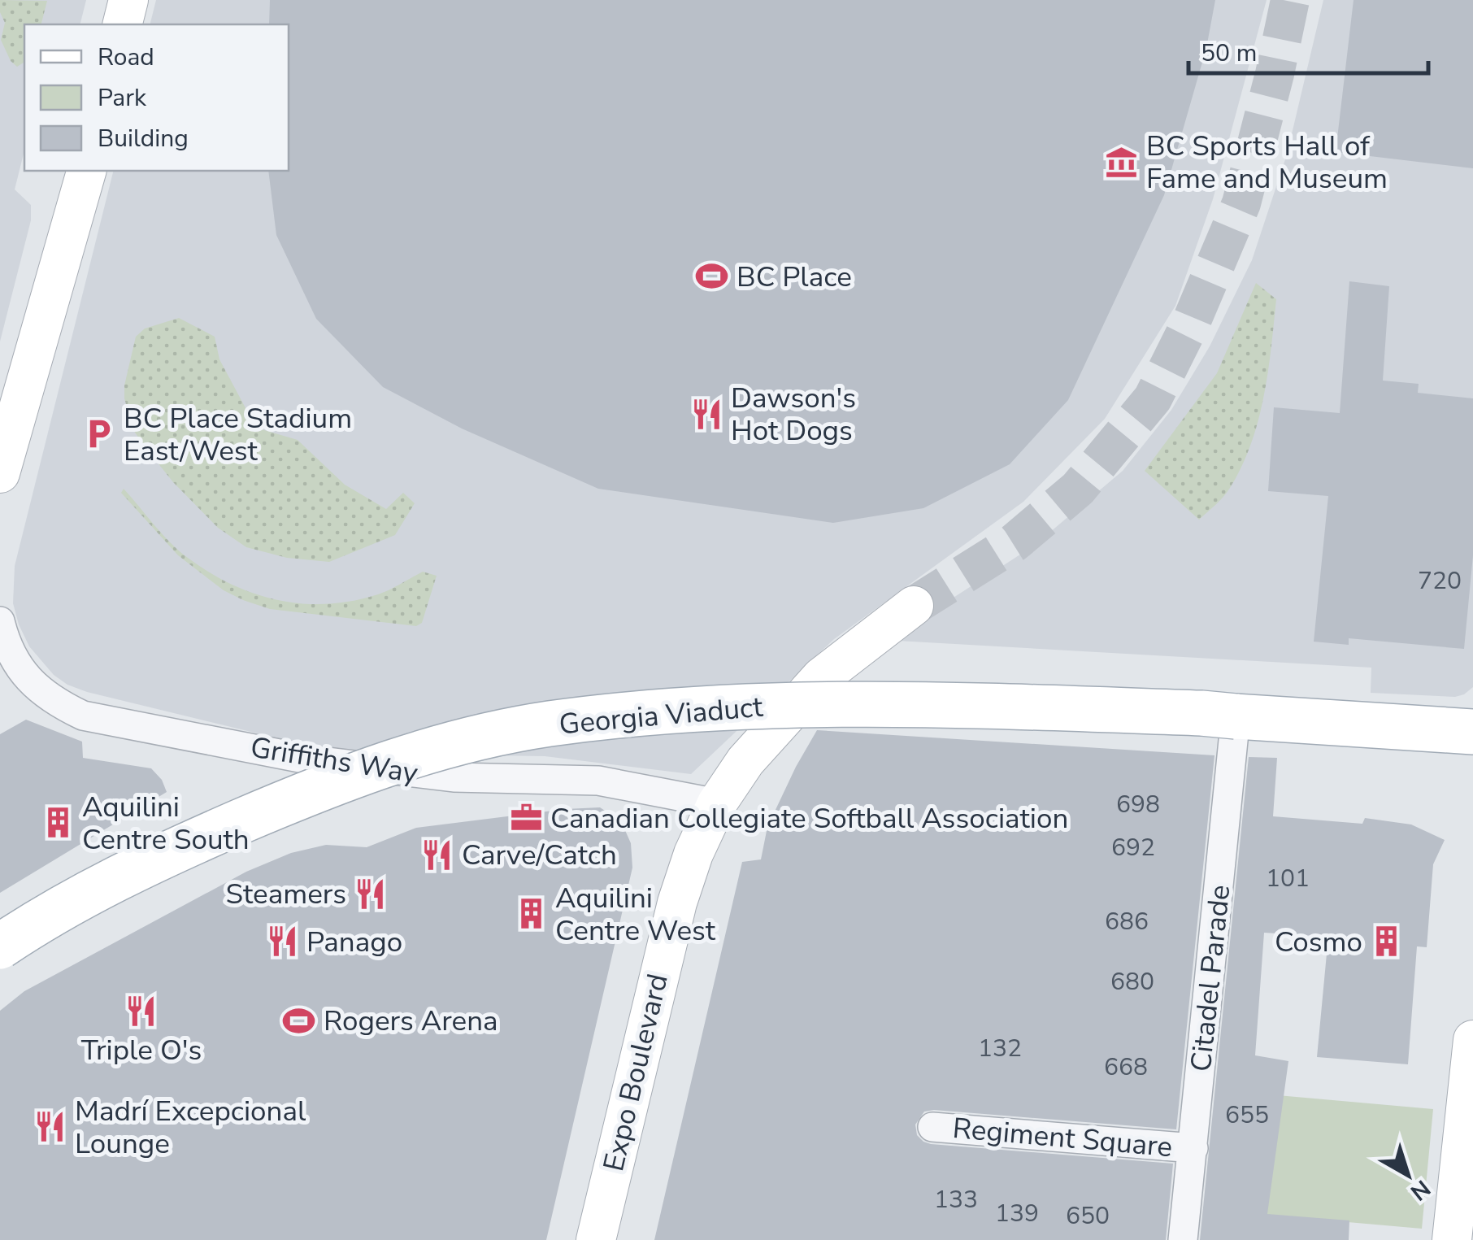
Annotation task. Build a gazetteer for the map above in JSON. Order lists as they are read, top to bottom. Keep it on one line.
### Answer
{"streets":{"main road":["Georgia Viaduct","Expo Boulevard"],"street":["Griffiths Way","Citadel Parade","Regiment Square"]},"crossings":[["Georgia Viaduct","Citadel Parade"],["Griffiths Way","Expo Boulevard"],["Citadel Parade","Regiment Square"]],"places":{"museum":["BC Sports Hall of Fame and Museum"],"sports":["BC Place","Rogers Arena"],"restaurant":["Dawson's Hot Dogs","Carve/Catch","Steamers","Panago","Triple O's","Madrí Excepcional Lounge"],"parking":["BC Place Stadium East/West"],"office":["Canadian Collegiate Softball Association"],"building":["Aquilini Centre South","Aquilini Centre West","Cosmo"]},"house_numbers":["720","698","692","101","686","680","132","668","655","133","139","650"],"legend":["Road","Park","Building"],"scale_bar":"50 m","north":"bottom right"}
